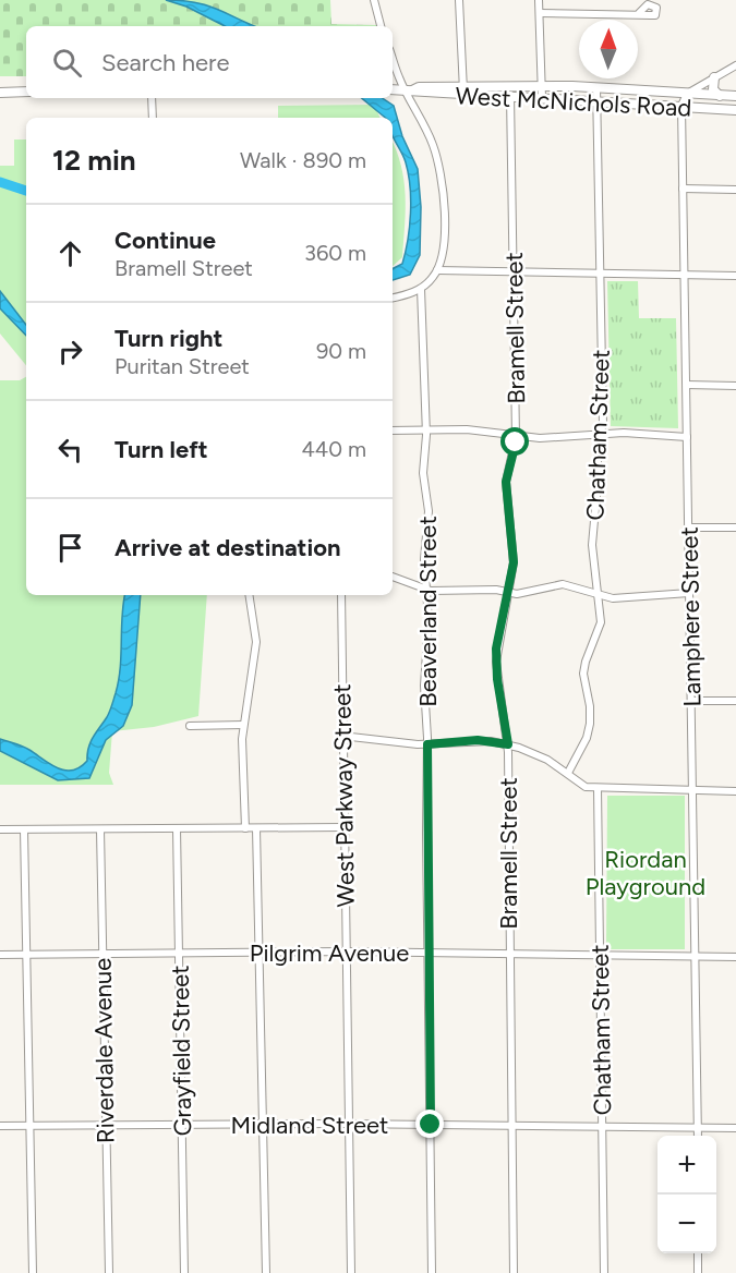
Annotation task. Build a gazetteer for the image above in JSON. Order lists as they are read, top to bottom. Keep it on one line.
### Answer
{"streets":{"main road":["West McNichols Road"],"street":["Bramell Street","Chatham Street","Beaverland Street","Lamphere Street","West Parkway Street","Pilgrim Avenue","Riverdale Avenue","Grayfield Street","Midland Street"]},"crossings":[["West McNichols Road","Bramell Street"],["West McNichols Road","Chatham Street"],["West McNichols Road","Lamphere Street"],["Bramell Street","Pilgrim Avenue"],["Bramell Street","Midland Street"],["Chatham Street","Pilgrim Avenue"],["Chatham Street","Midland Street"],["Beaverland Street","Pilgrim Avenue"],["Beaverland Street","Midland Street"],["Lamphere Street","Pilgrim Avenue"],["Lamphere Street","Midland Street"],["West Parkway Street","Pilgrim Avenue"],["West Parkway Street","Midland Street"],["Pilgrim Avenue","Riverdale Avenue"],["Pilgrim Avenue","Grayfield Street"],["Riverdale Avenue","Midland Street"],["Grayfield Street","Midland Street"]],"parks":["Riordan Playground"],"north":"top","page":{"search":"Search here","heading":["12 min","Walk · 890 m"],"list":[["Continue","Bramell Street","360 m"],["Turn right","Puritan Street","90 m"],["Turn left","440 m"],"Arrive at destination"],"map_buttons":["+","−"]}}
